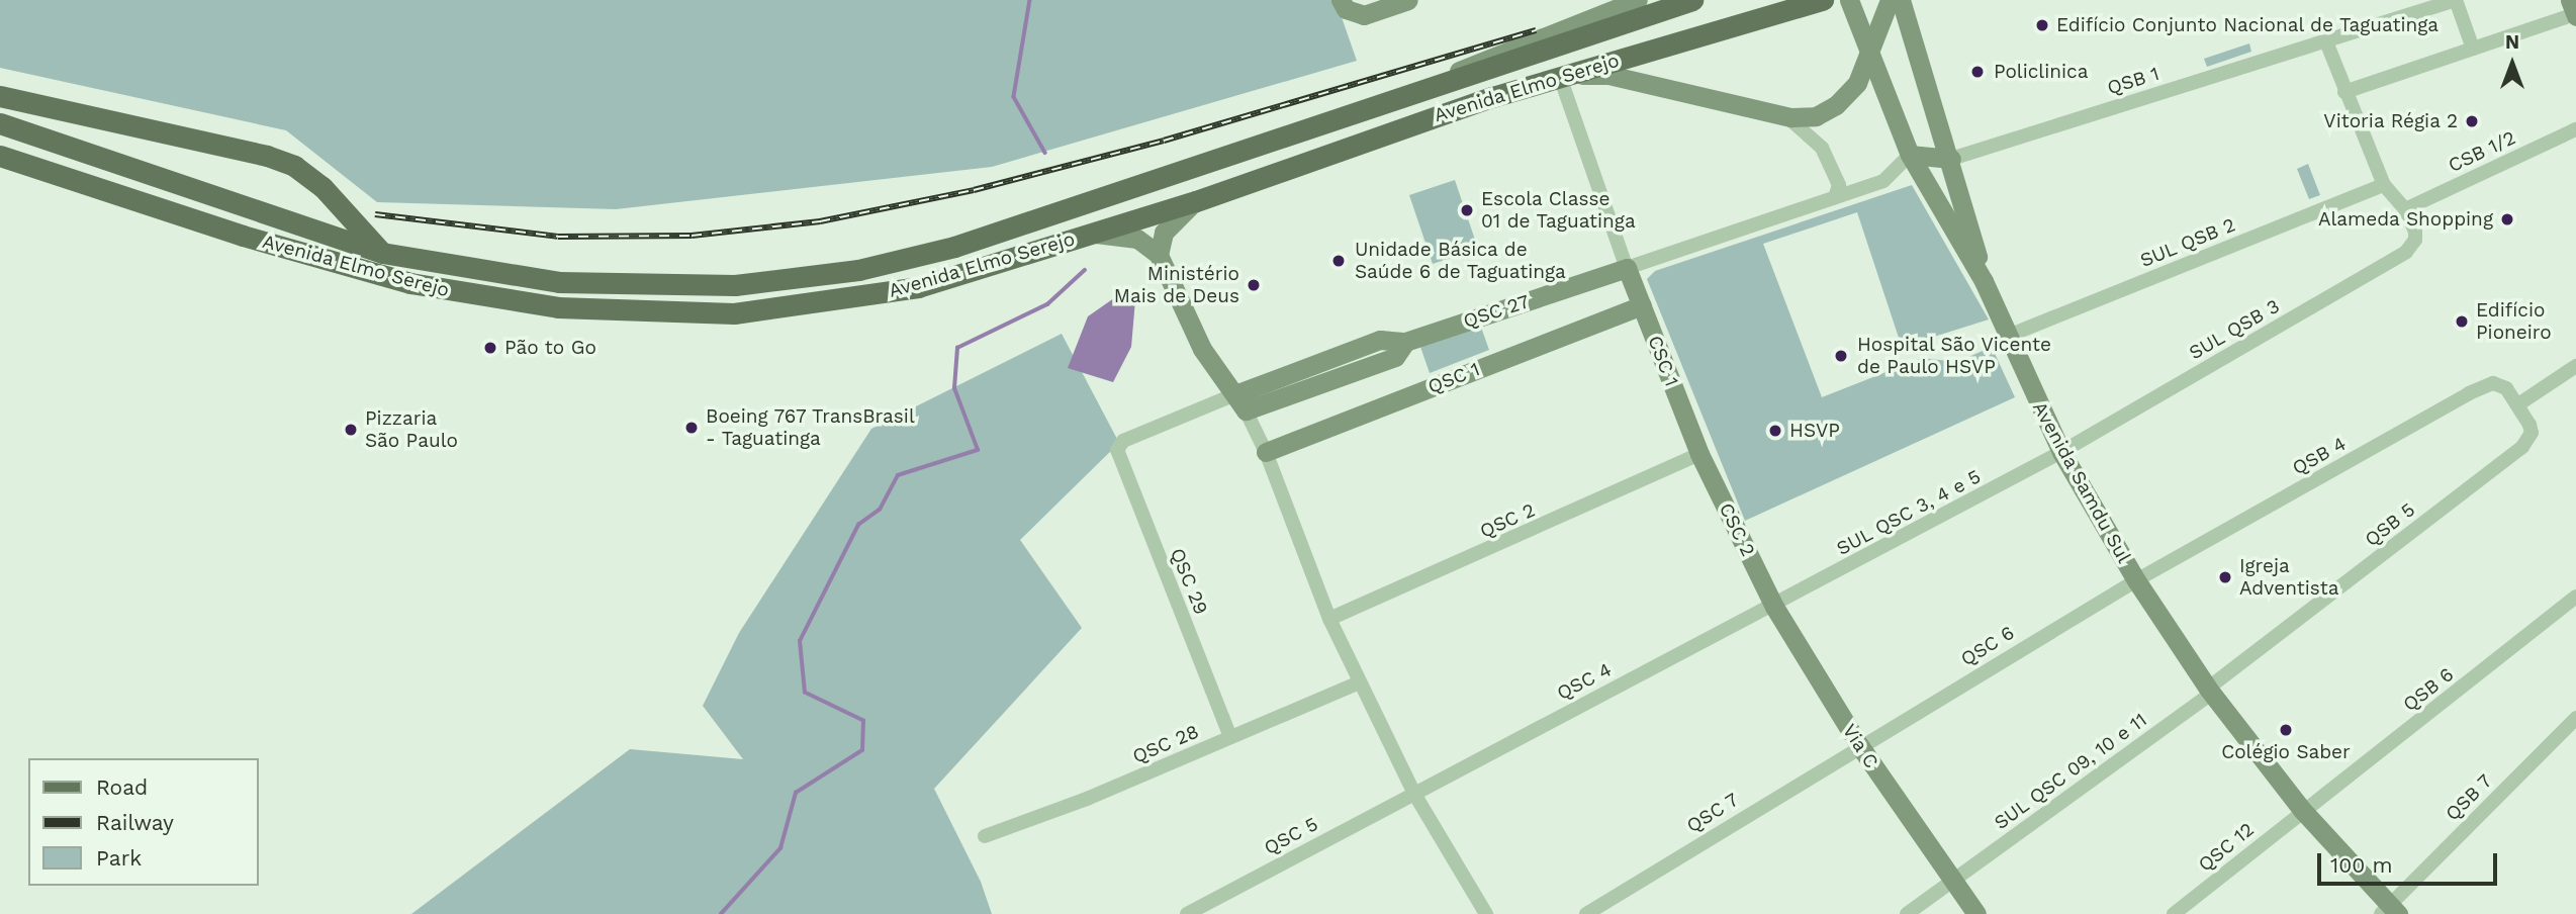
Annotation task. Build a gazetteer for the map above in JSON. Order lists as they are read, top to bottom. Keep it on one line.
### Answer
{"streets":{"main road":["Avenida Elmo Serejo","QSC 27","CSC 1","QSC 1","Avenida Samdu Sul","CSC 2","Via C"],"street":["QSB 1","CSB 1/2","SUL QSB 2","SUL QSB 3","QSB 4","SUL QSC 3, 4 e 5","QSC 2","QSB 5","QSC 29","QSC 6","QSC 4","QSB 6","QSC 28","SUL QSC 09, 10 e 11","QSB 7","QSC 7","QSC 5","QSC 12"]},"crossings":[["CSB 1/2","SUL QSB 3"],["SUL QSB 2","Avenida Samdu Sul"],["QSC 27","CSC 1"],["QSC 27","QSC 29"],["SUL QSB 3","Avenida Samdu Sul"],["SUL QSB 3","SUL QSC 3, 4 e 5"],["CSC 1","QSC 1"],["CSC 1","QSC 2"],["CSC 1","CSC 2"],["QSB 4","Avenida Samdu Sul"],["QSB 4","QSB 5"],["QSB 4","QSC 6"],["Avenida Samdu Sul","SUL QSC 3, 4 e 5"],["Avenida Samdu Sul","QSB 5"],["Avenida Samdu Sul","QSC 6"],["Avenida Samdu Sul","QSB 6"],["Avenida Samdu Sul","SUL QSC 09, 10 e 11"],["Avenida Samdu Sul","QSB 7"],["Avenida Samdu Sul","QSC 12"],["SUL QSC 3, 4 e 5","CSC 2"],["SUL QSC 3, 4 e 5","QSC 4"],["SUL QSC 3, 4 e 5","Via C"],["QSC 2","CSC 2"],["QSB 5","SUL QSC 09, 10 e 11"],["CSC 2","QSC 4"],["CSC 2","Via C"],["QSC 29","QSC 28"],["QSC 6","Via C"],["QSC 6","QSC 7"],["QSC 4","Via C"],["QSC 4","QSC 5"],["QSB 6","QSC 12"],["Via C","SUL QSC 09, 10 e 11"],["Via C","QSC 7"]],"places":["Edifício Conjunto Nacional de Taguatinga","Policlinica","Vitoria Régia 2","Escola Classe 01 de Taguatinga","Alameda Shopping","Unidade Básica de Saúde 6 de Taguatinga","Ministério Mais de Deus","Edifício Pioneiro","Pão to Go","Hospital São Vicente de Paulo HSVP","Boeing 767 TransBrasil - Taguatinga","Pizzaria São Paulo","HSVP","Igreja Adventista","Colégio Saber"],"legend":["Road","Railway","Park"],"scale_bar":"100 m","north":"top"}
